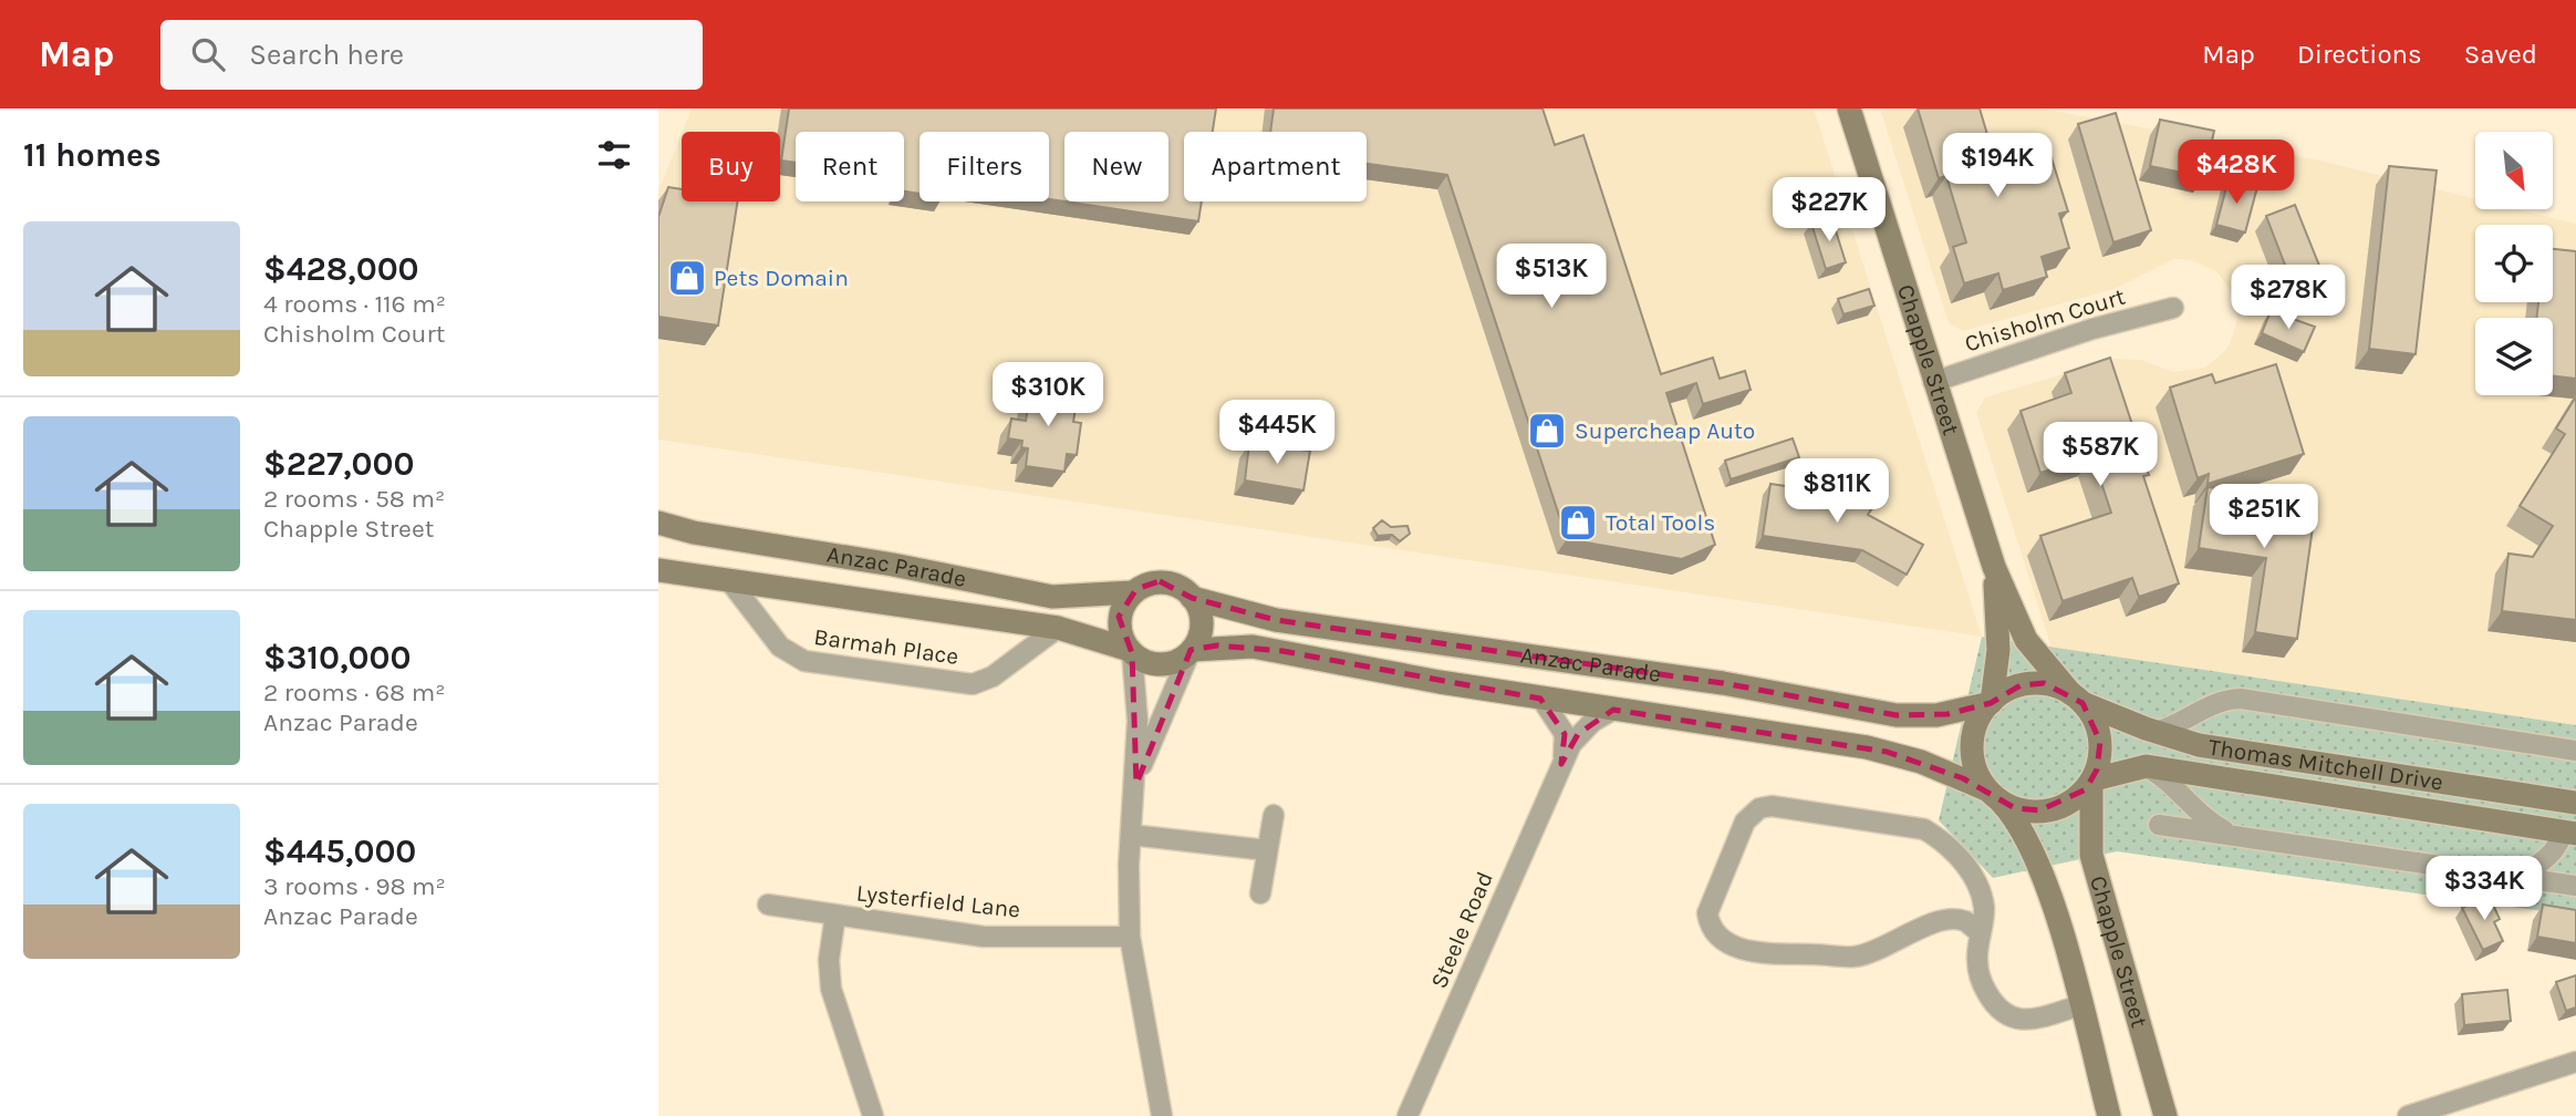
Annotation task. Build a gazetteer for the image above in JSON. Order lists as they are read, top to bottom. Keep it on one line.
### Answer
{"streets":{"main road":["Chapple Street","Anzac Parade","Thomas Mitchell Drive"],"street":["Chisholm Court","Barmah Place","Lysterfield Lane","Steele Road"]},"crossings":[["Chisholm Court","Chapple Street"],["Chapple Street","Anzac Parade"],["Chapple Street","Thomas Mitchell Drive"],["Anzac Parade","Barmah Place"],["Anzac Parade","Thomas Mitchell Drive"],["Anzac Parade","Steele Road"]],"places":{"shop":["Pets Domain","Supercheap Auto","Total Tools"]},"north":"bottom right","page":{"header":"Map","search":"Search here","nav":["Map","Directions","Saved"],"heading":"11 homes","chip":["Buy","Rent","Filters","New","Apartment"],"price":["$194K","$428K","$227K","$513K","$278K","$310K","$445K","$587K","$811K","$251K","$334K"],"list":[{"name":"$428,000","note":"4 rooms · 116 m² · Chisholm Court"},{"name":"$227,000","note":"2 rooms · 58 m² · Chapple Street"},{"name":"$310,000","note":"2 rooms · 68 m² · Anzac Parade"},{"name":"$445,000","note":"3 rooms · 98 m² · Anzac Parade"}]}}
